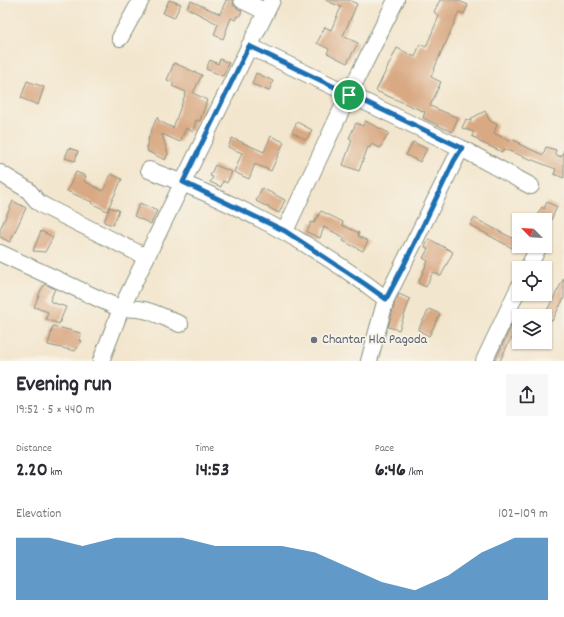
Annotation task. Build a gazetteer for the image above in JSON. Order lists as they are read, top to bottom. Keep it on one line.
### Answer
{"places":["Chantar Hla Pagoda"],"north":"top left","page":{"heading":["Evening run","19:52 · 5 × 440 m"],"stats":[["Distance","2.20 km"],["Time","14:53"],["Pace","6:46 /km"]],"chart":["Elevation","102–109 m"]}}
